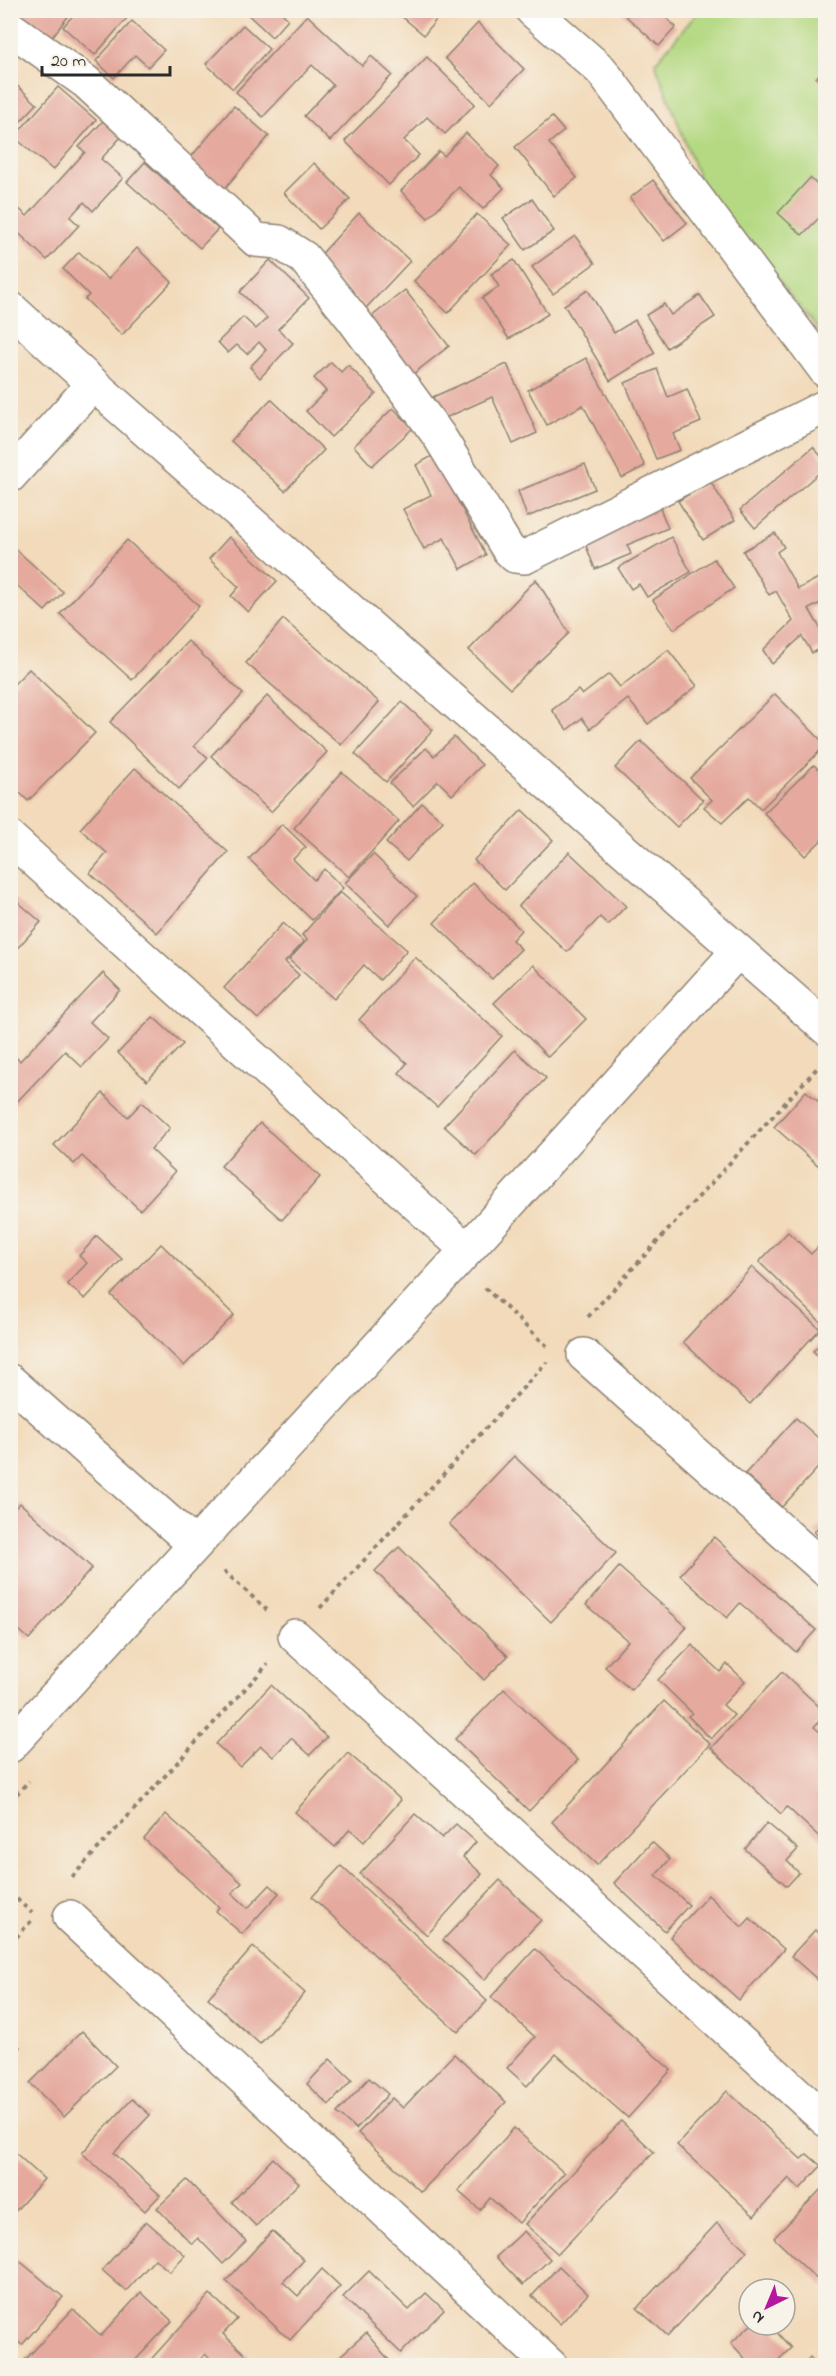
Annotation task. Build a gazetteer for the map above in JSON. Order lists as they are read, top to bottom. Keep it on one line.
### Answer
{"scale_bar":"20 m","north":"bottom left"}
